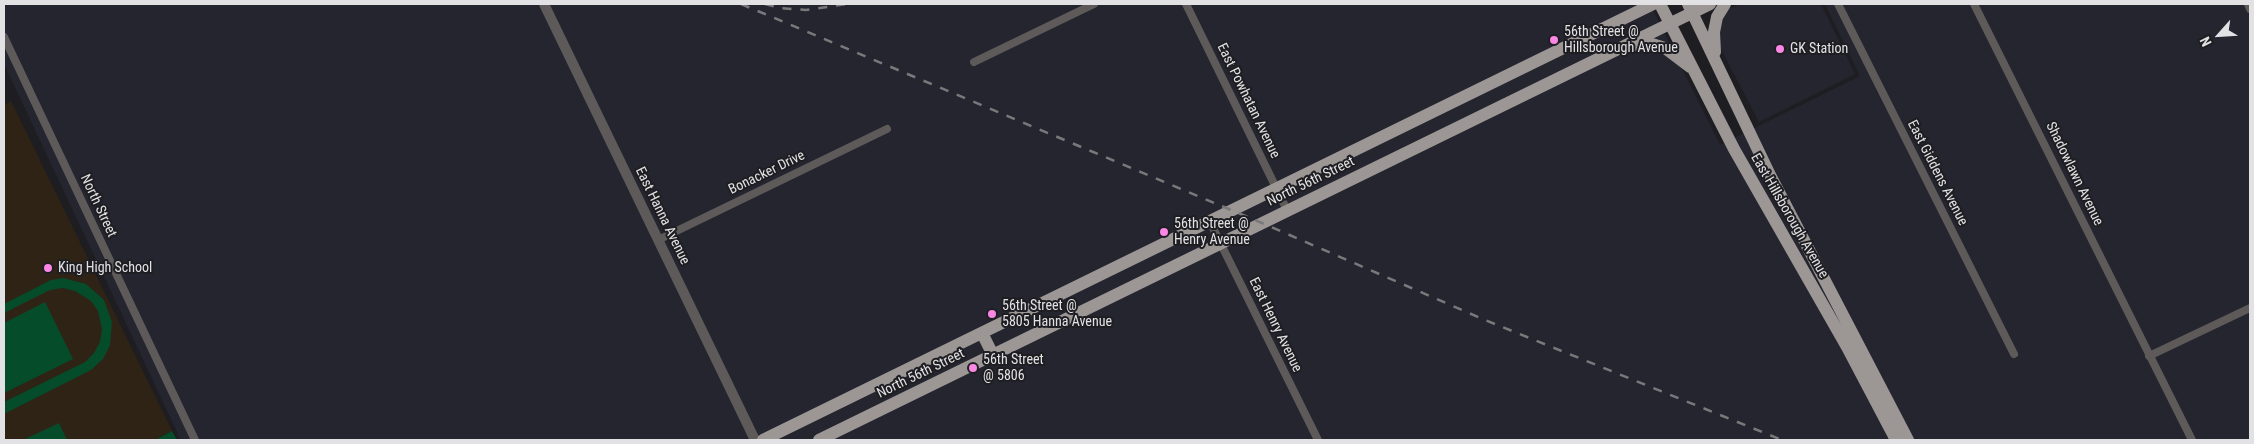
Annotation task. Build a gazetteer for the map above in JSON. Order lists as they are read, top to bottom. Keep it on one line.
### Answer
{"streets":{"main road":["North 56th Street","East Hillsborough Avenue"],"street":["East Powhatan Avenue","Bonacker Drive","East Giddens Avenue","Shadowlawn Avenue","North Street","East Hanna Avenue","East Henry Avenue"]},"crossings":[["East Powhatan Avenue","North 56th Street"],["Bonacker Drive","East Hanna Avenue"],["North 56th Street","East Hillsborough Avenue"],["North 56th Street","East Henry Avenue"]],"places":["56th Street @ Hillsborough Avenue","GK Station","56th Street @ Henry Avenue","King High School","56th Street @ 5805 Hanna Avenue","56th Street @ 5806"],"north":"bottom left"}
